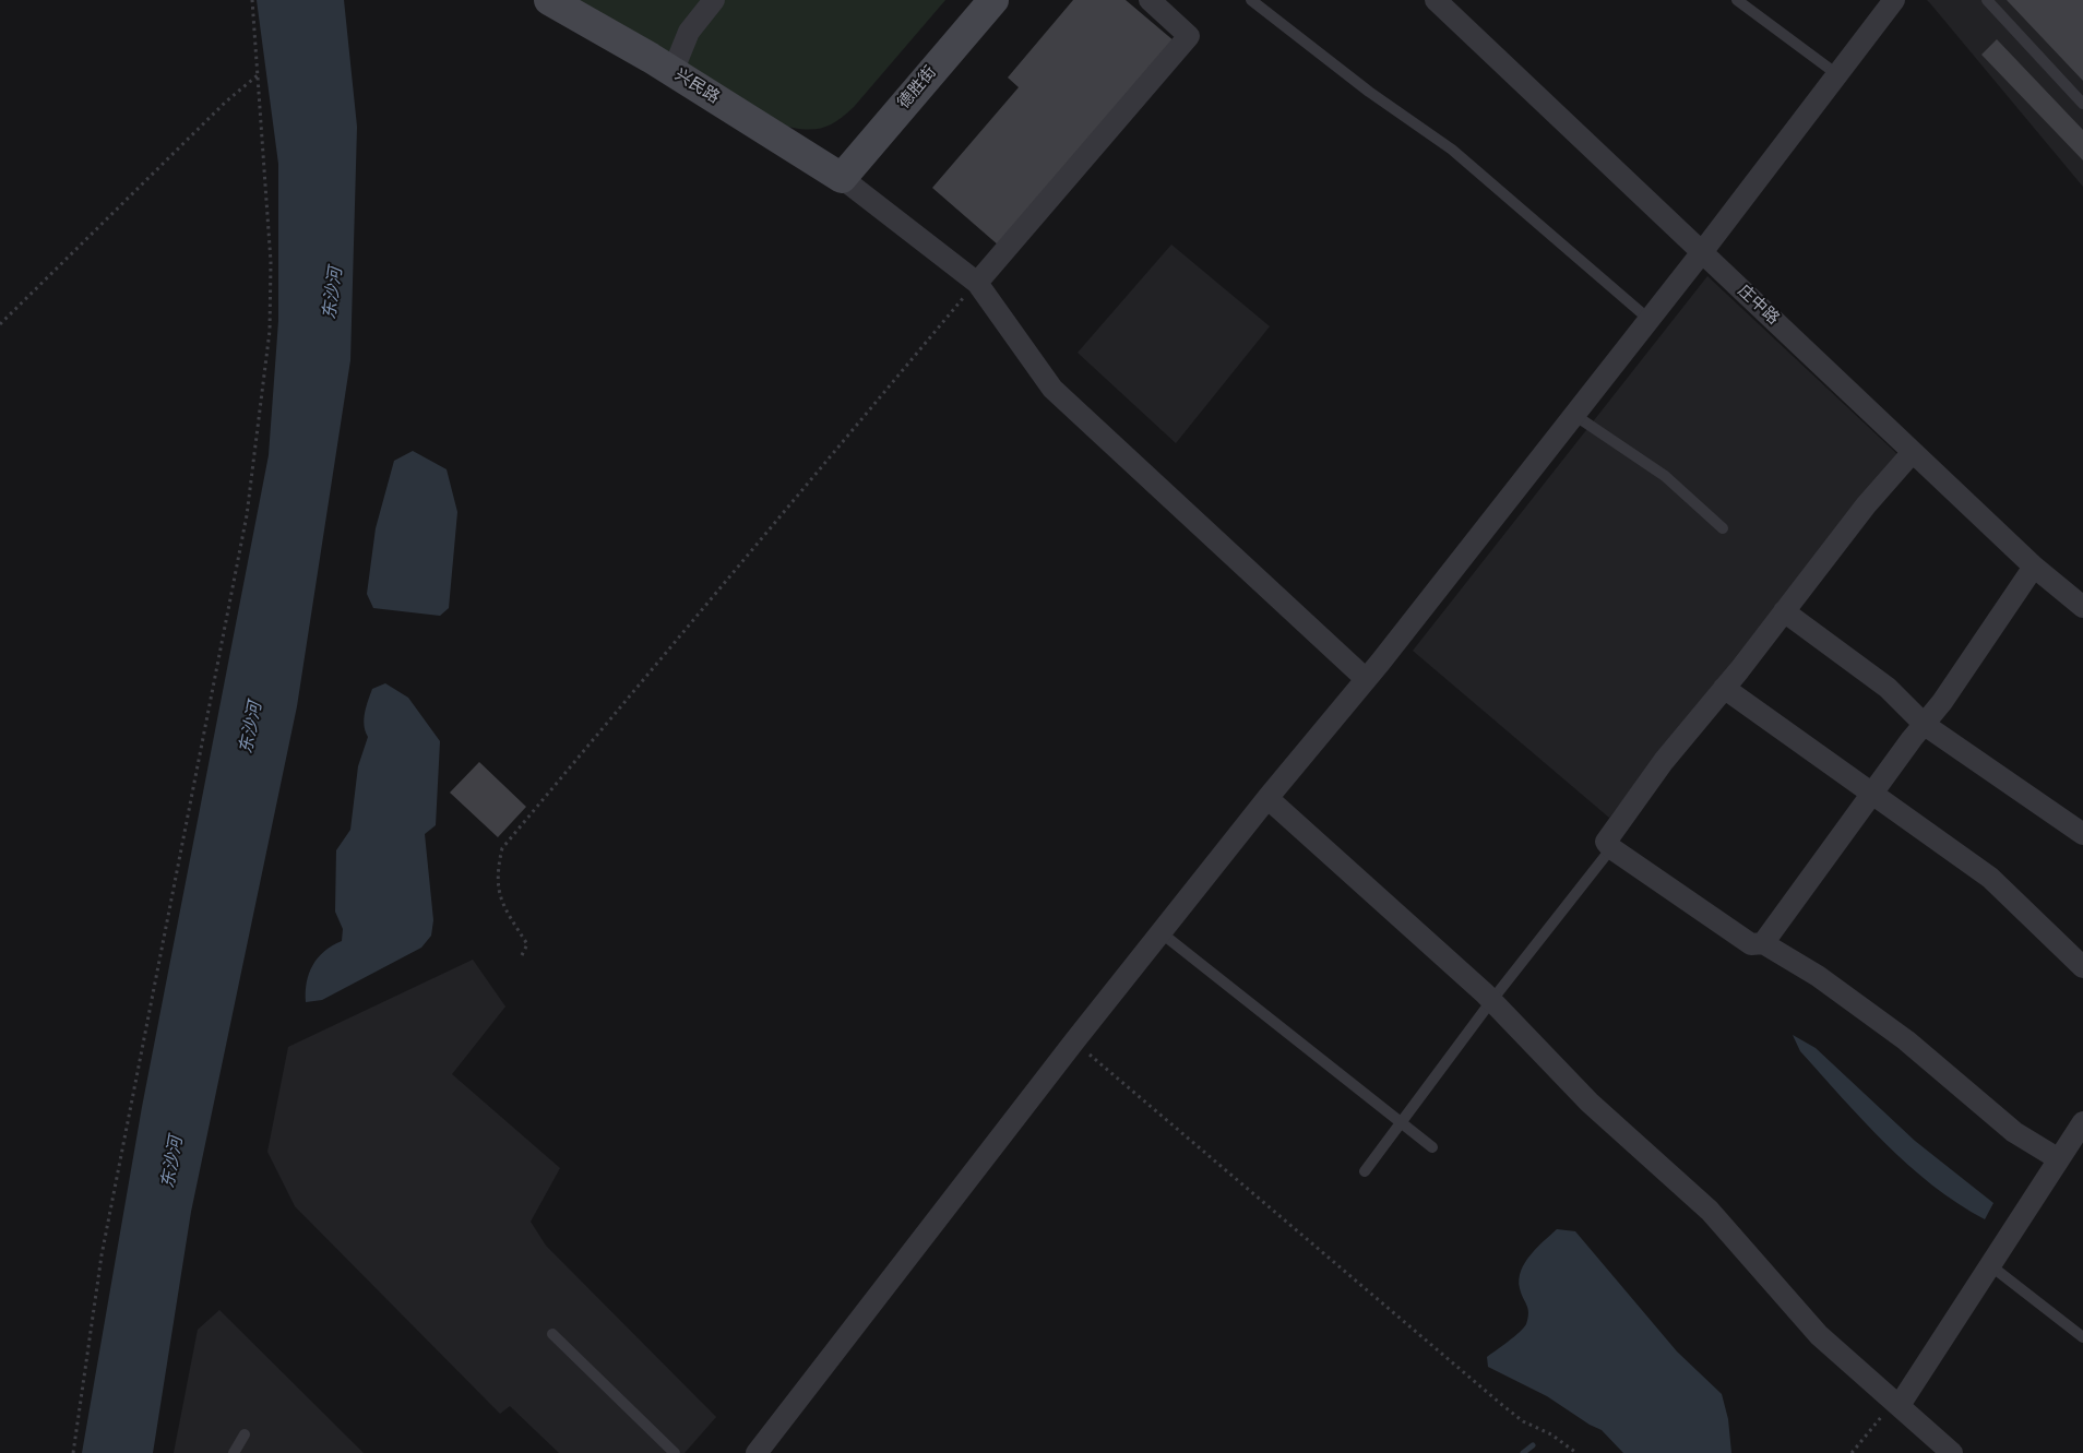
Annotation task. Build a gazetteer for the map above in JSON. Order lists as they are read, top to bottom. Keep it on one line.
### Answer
{"streets":{"street":["兴民路","德胜街","庄中路"]},"crossings":[["兴民路","德胜街"]],"water":["东沙河"]}
